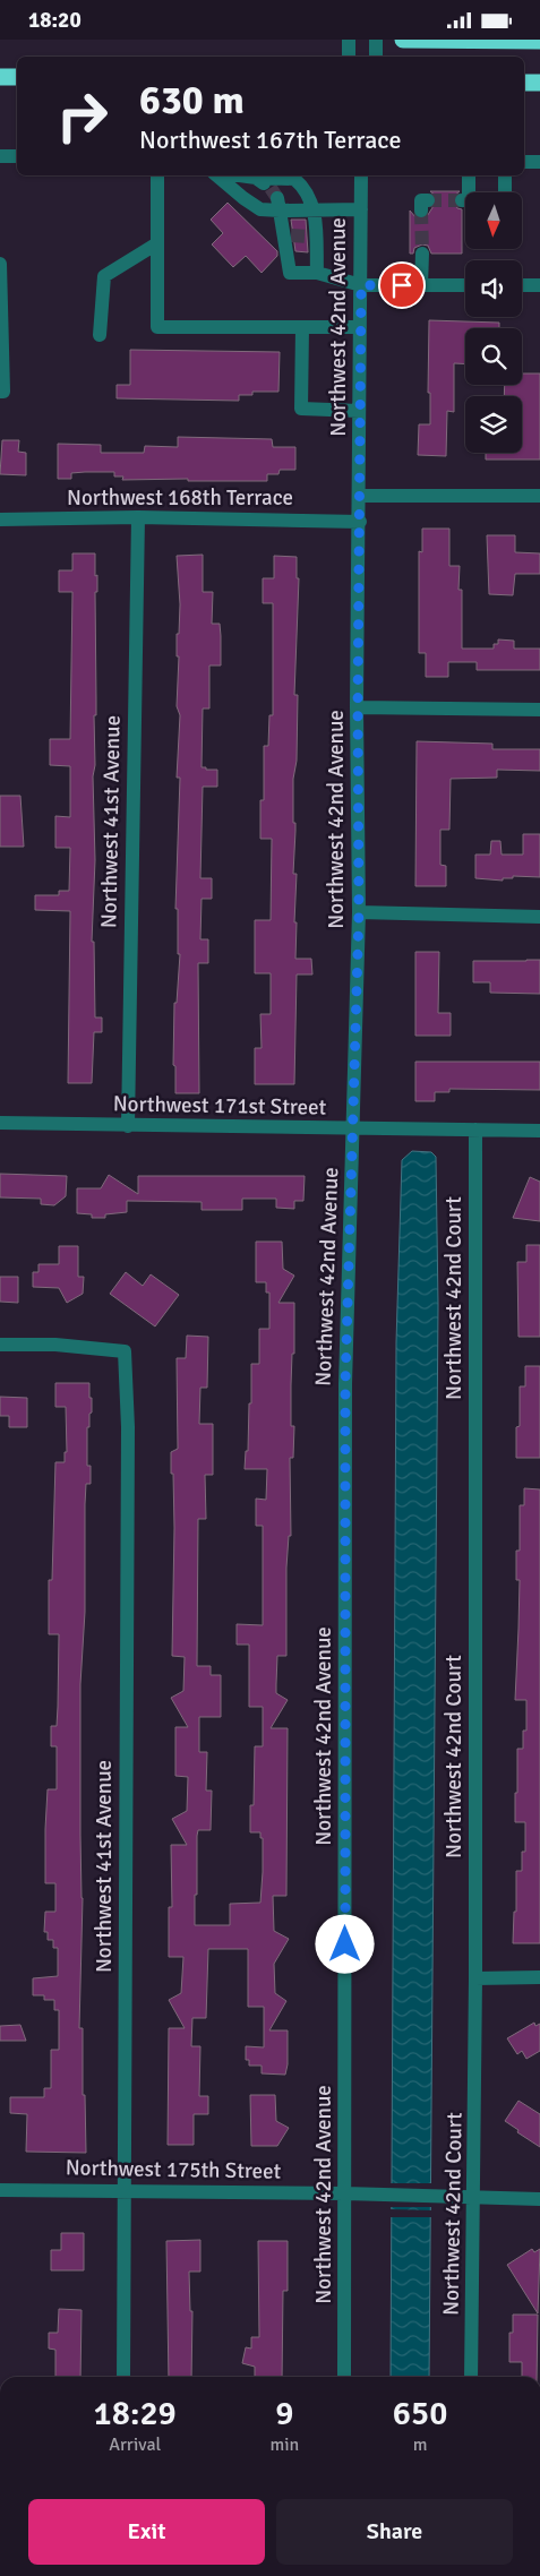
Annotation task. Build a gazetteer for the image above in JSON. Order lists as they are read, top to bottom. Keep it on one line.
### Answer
{"streets":{"street":["Northwest 42nd Avenue","Northwest 168th Terrace","Northwest 41st Avenue","Northwest 171st Street","Northwest 42nd Court","Northwest 175th Street"]},"crossings":[["Northwest 42nd Avenue","Northwest 168th Terrace"],["Northwest 42nd Avenue","Northwest 171st Street"],["Northwest 42nd Avenue","Northwest 175th Street"],["Northwest 168th Terrace","Northwest 41st Avenue"],["Northwest 41st Avenue","Northwest 171st Street"],["Northwest 41st Avenue","Northwest 175th Street"],["Northwest 171st Street","Northwest 42nd Court"],["Northwest 42nd Court","Northwest 175th Street"]],"north":"bottom","page":{"status":"18:20","turn":["630 m","Northwest 167th Terrace"],"eta":["18:29","Arrival","9","min","650","m"],"buttons":["Exit","Share"]}}
